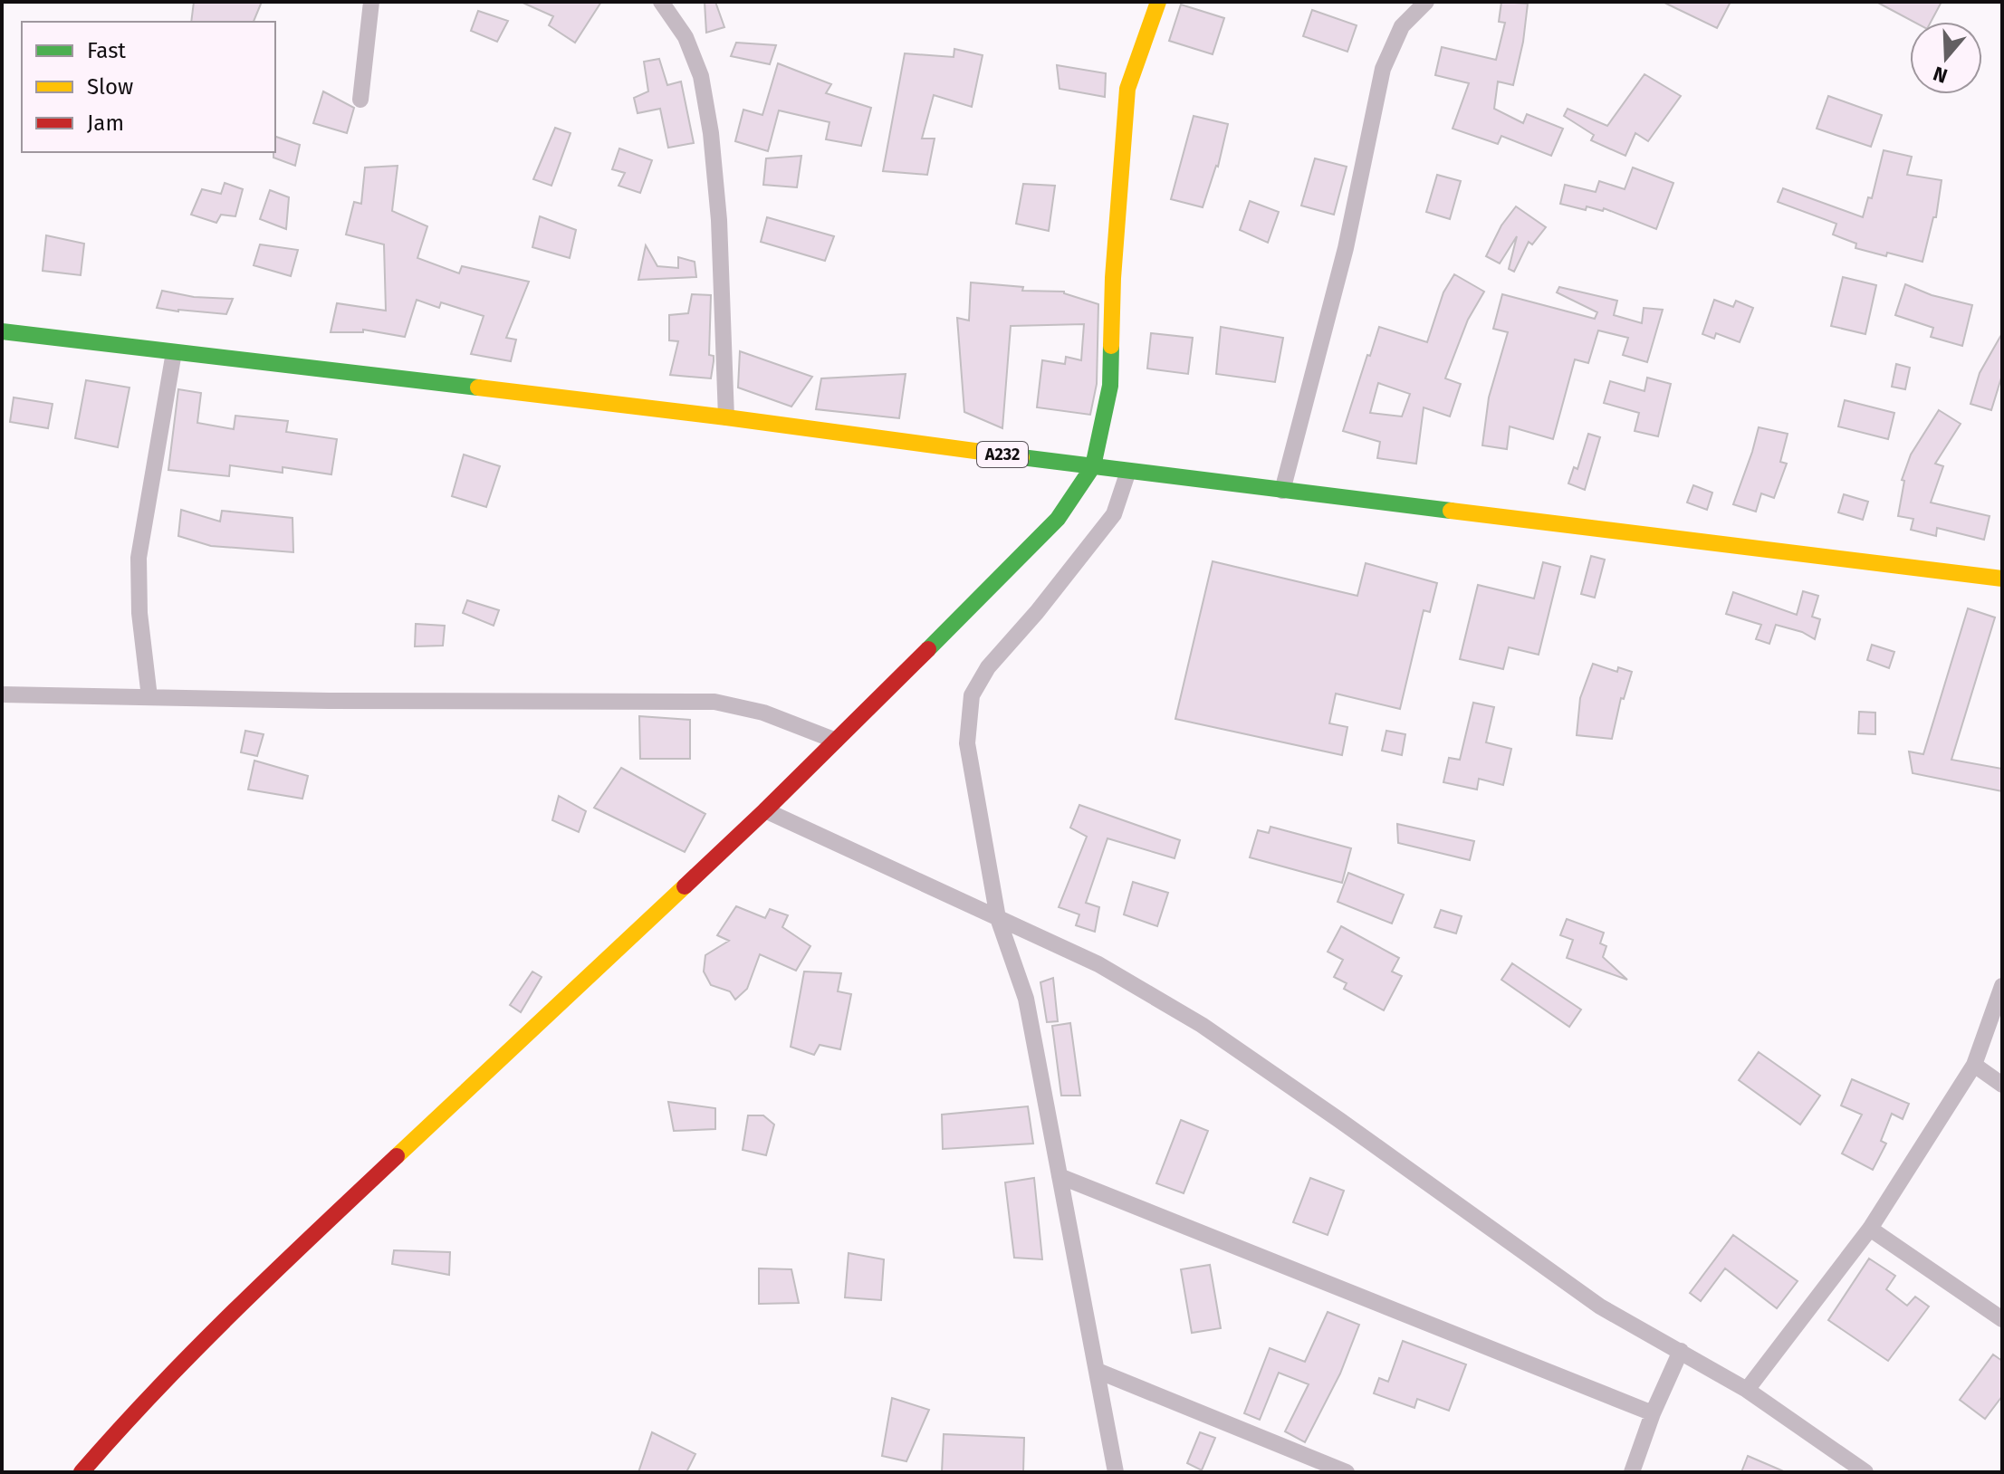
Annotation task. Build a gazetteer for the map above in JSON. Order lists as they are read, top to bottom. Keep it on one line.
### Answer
{"streets":{"main road":["A232"]},"legend":["Fast","Slow","Jam"],"north":"bottom"}
